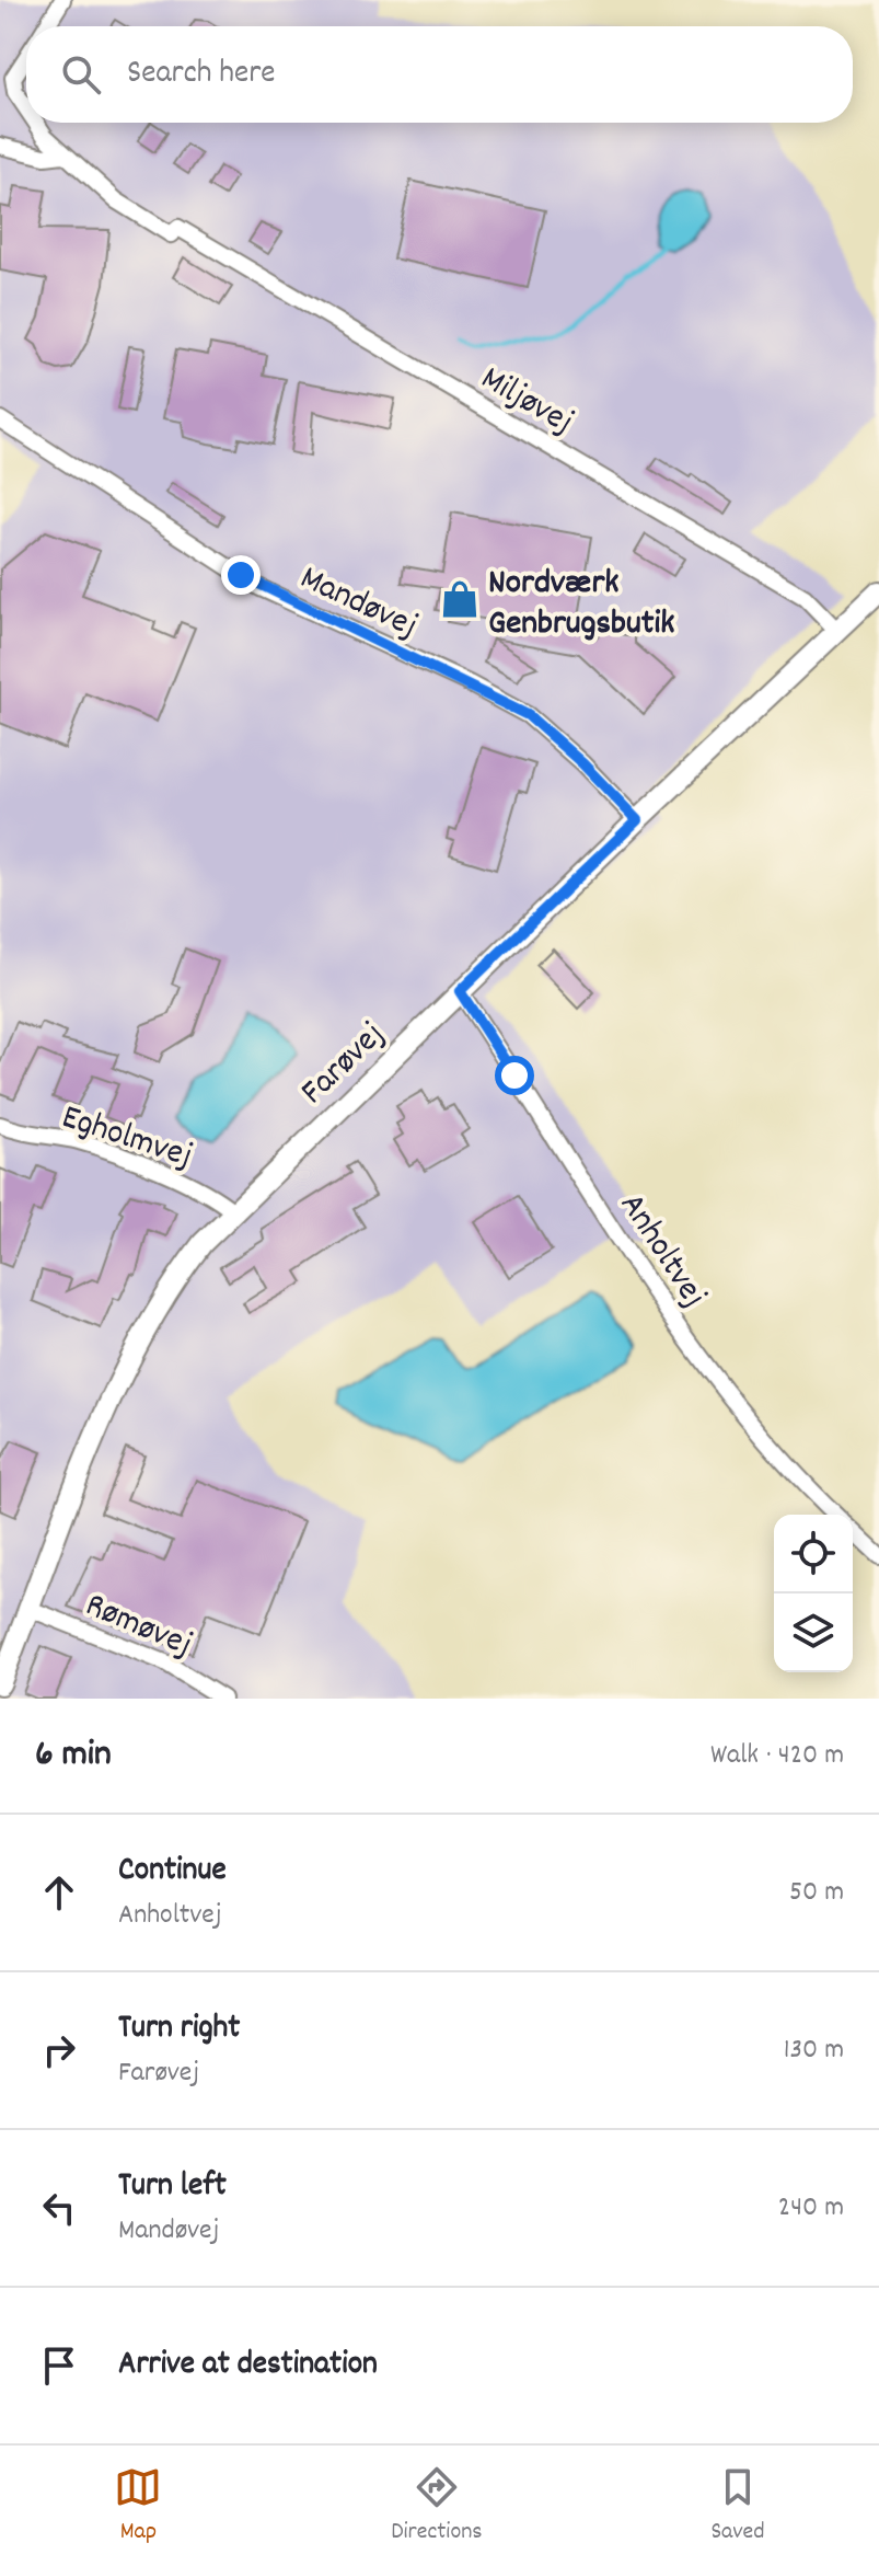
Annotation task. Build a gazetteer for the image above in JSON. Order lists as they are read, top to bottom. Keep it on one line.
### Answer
{"streets":{"street":["Miljøvej","Mandøvej","Farøvej","Egholmvej","Anholtvej","Rømøvej"]},"crossings":[["Miljøvej","Farøvej"],["Mandøvej","Farøvej"],["Farøvej","Egholmvej"],["Farøvej","Anholtvej"],["Farøvej","Rømøvej"]],"places":{"shop":["Nordværk Genbrugsbutik"]},"page":{"search":"Search here","heading":["6 min","Walk · 420 m"],"list":[["Continue","Anholtvej","50 m"],["Turn right","Farøvej","130 m"],["Turn left","Mandøvej","240 m"],"Arrive at destination"],"nav":["Map","Directions","Saved"]}}
